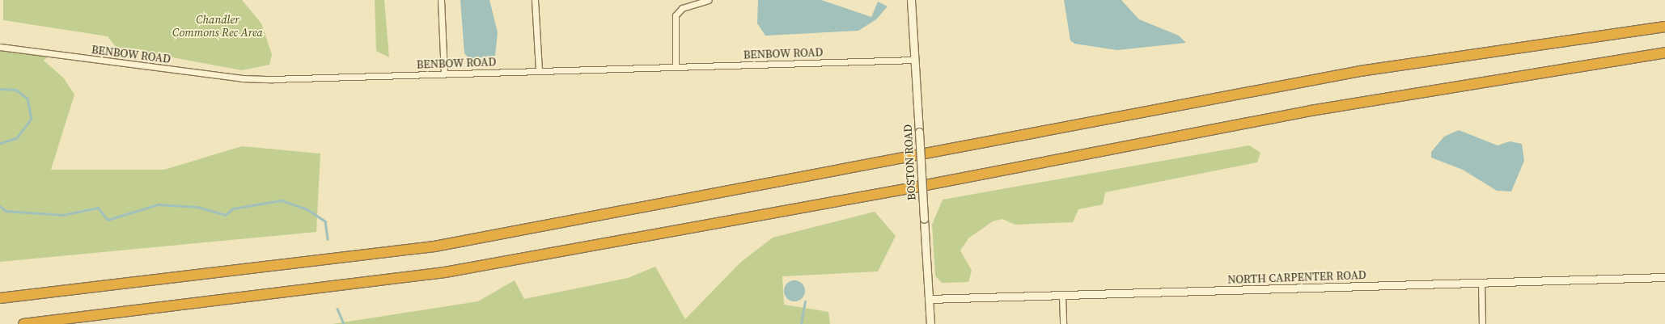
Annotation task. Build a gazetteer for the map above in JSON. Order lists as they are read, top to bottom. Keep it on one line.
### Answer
{"streets":{"street":["BENBOW ROAD","BOSTON ROAD","NORTH CARPENTER ROAD"]},"crossings":[["BENBOW ROAD","BOSTON ROAD"],["BOSTON ROAD","NORTH CARPENTER ROAD"]],"parks":["Chandler Commons Rec Area"]}
